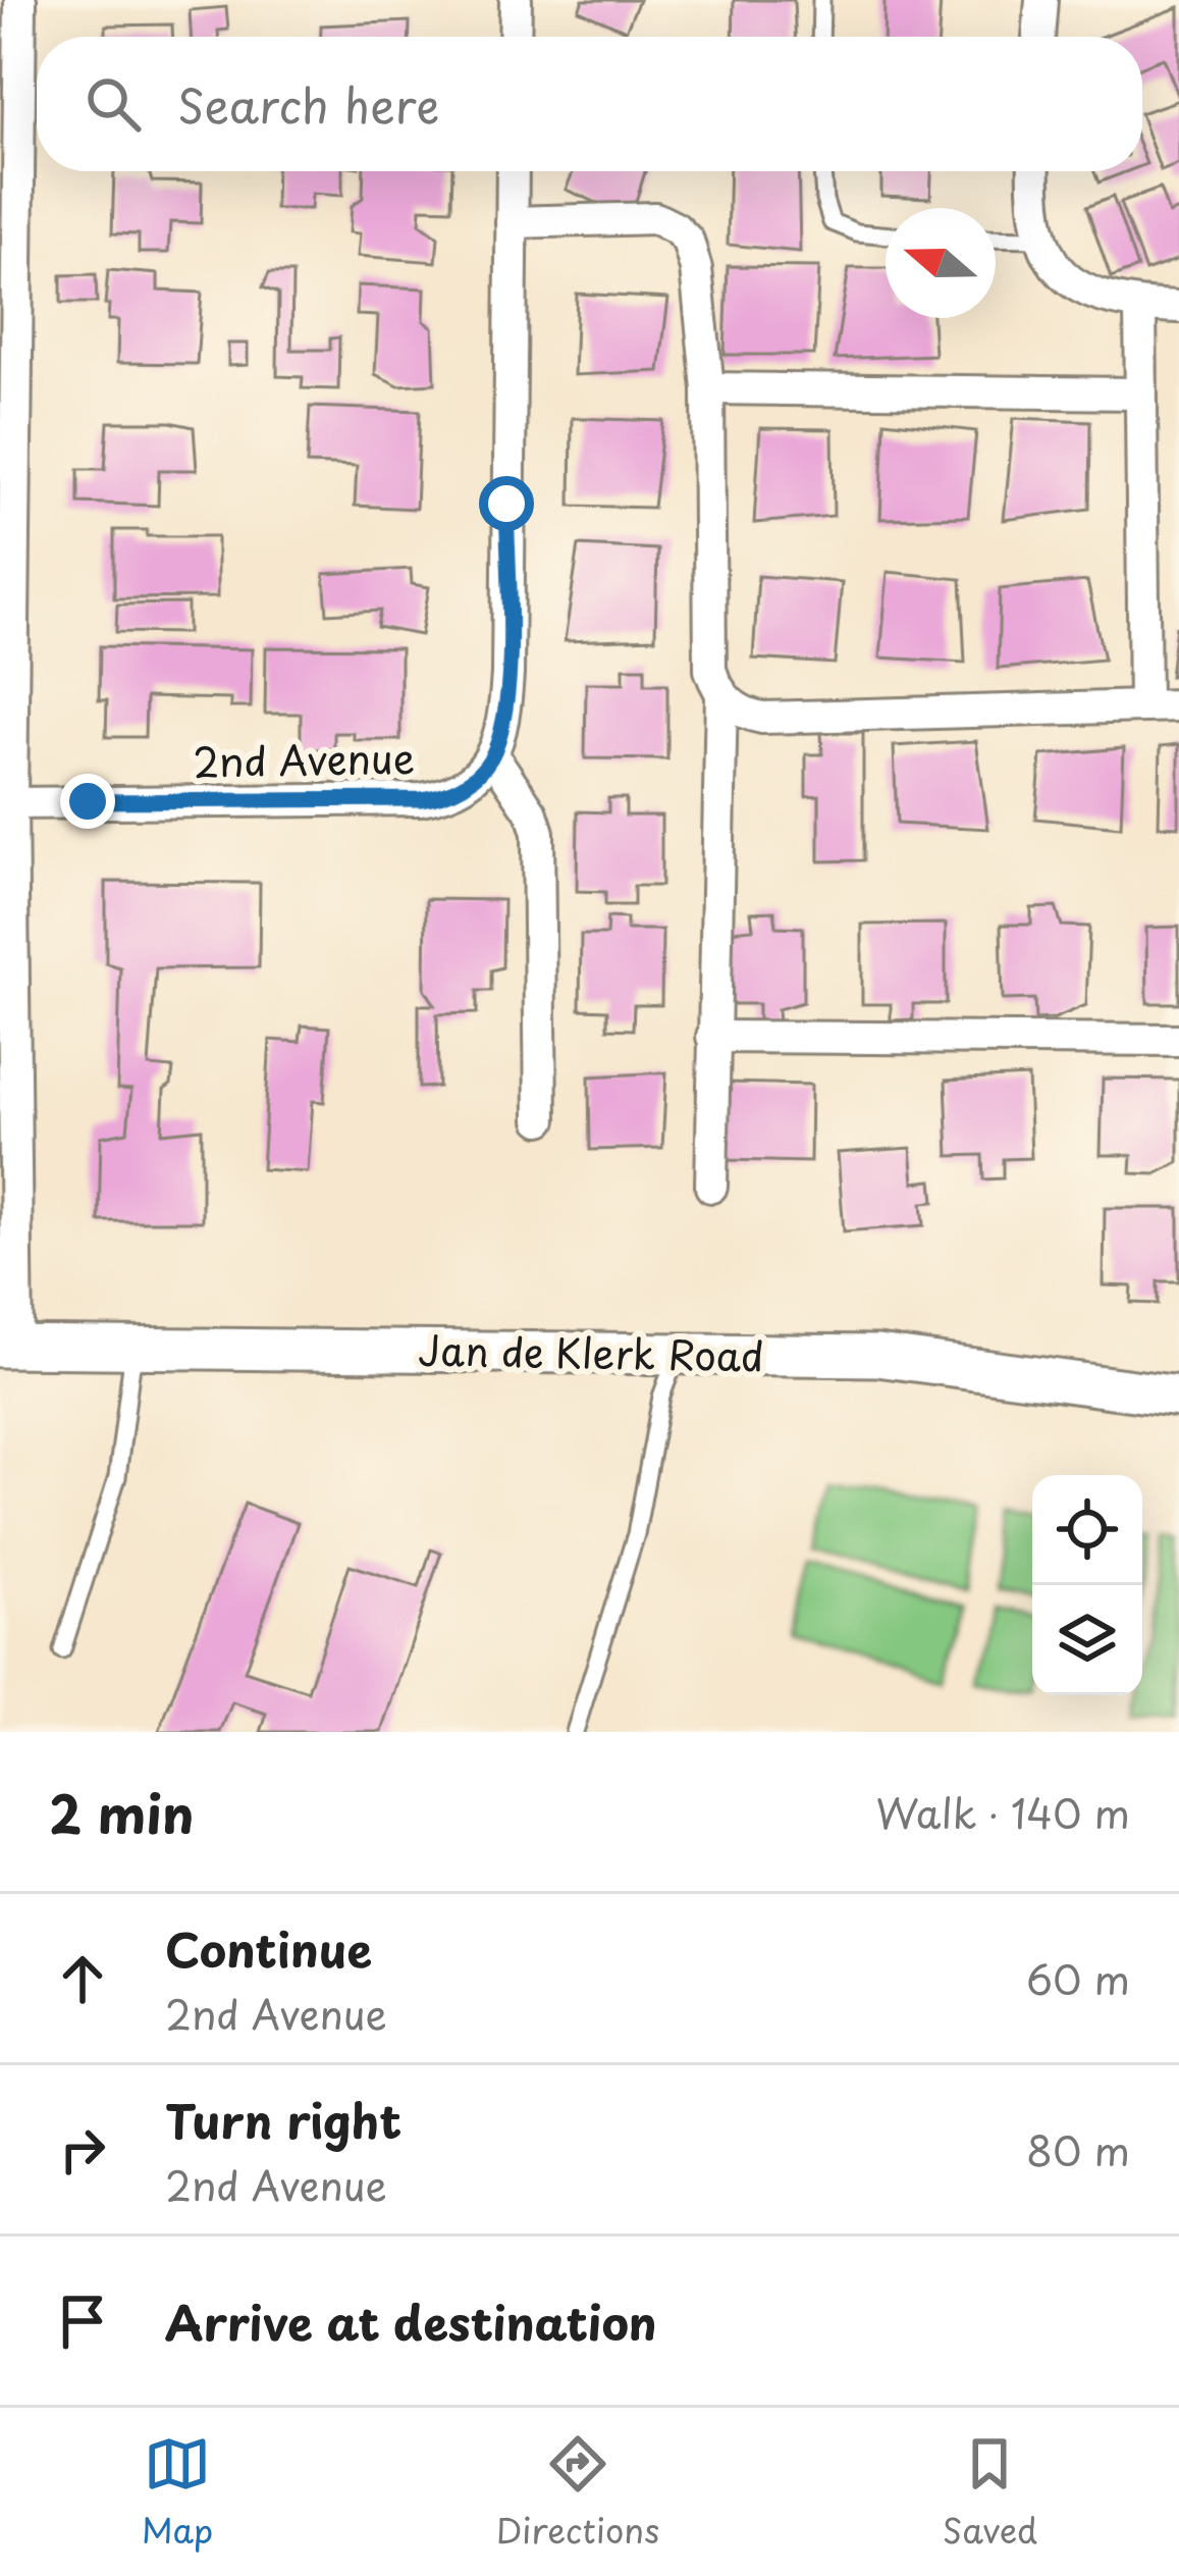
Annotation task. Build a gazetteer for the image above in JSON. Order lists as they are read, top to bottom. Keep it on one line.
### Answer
{"streets":{"street":["2nd Avenue","Jan de Klerk Road"]},"north":"left","page":{"search":"Search here","heading":["2 min","Walk · 140 m"],"list":[["Continue","2nd Avenue","60 m"],["Turn right","2nd Avenue","80 m"],"Arrive at destination"],"nav":["Map","Directions","Saved"]}}
